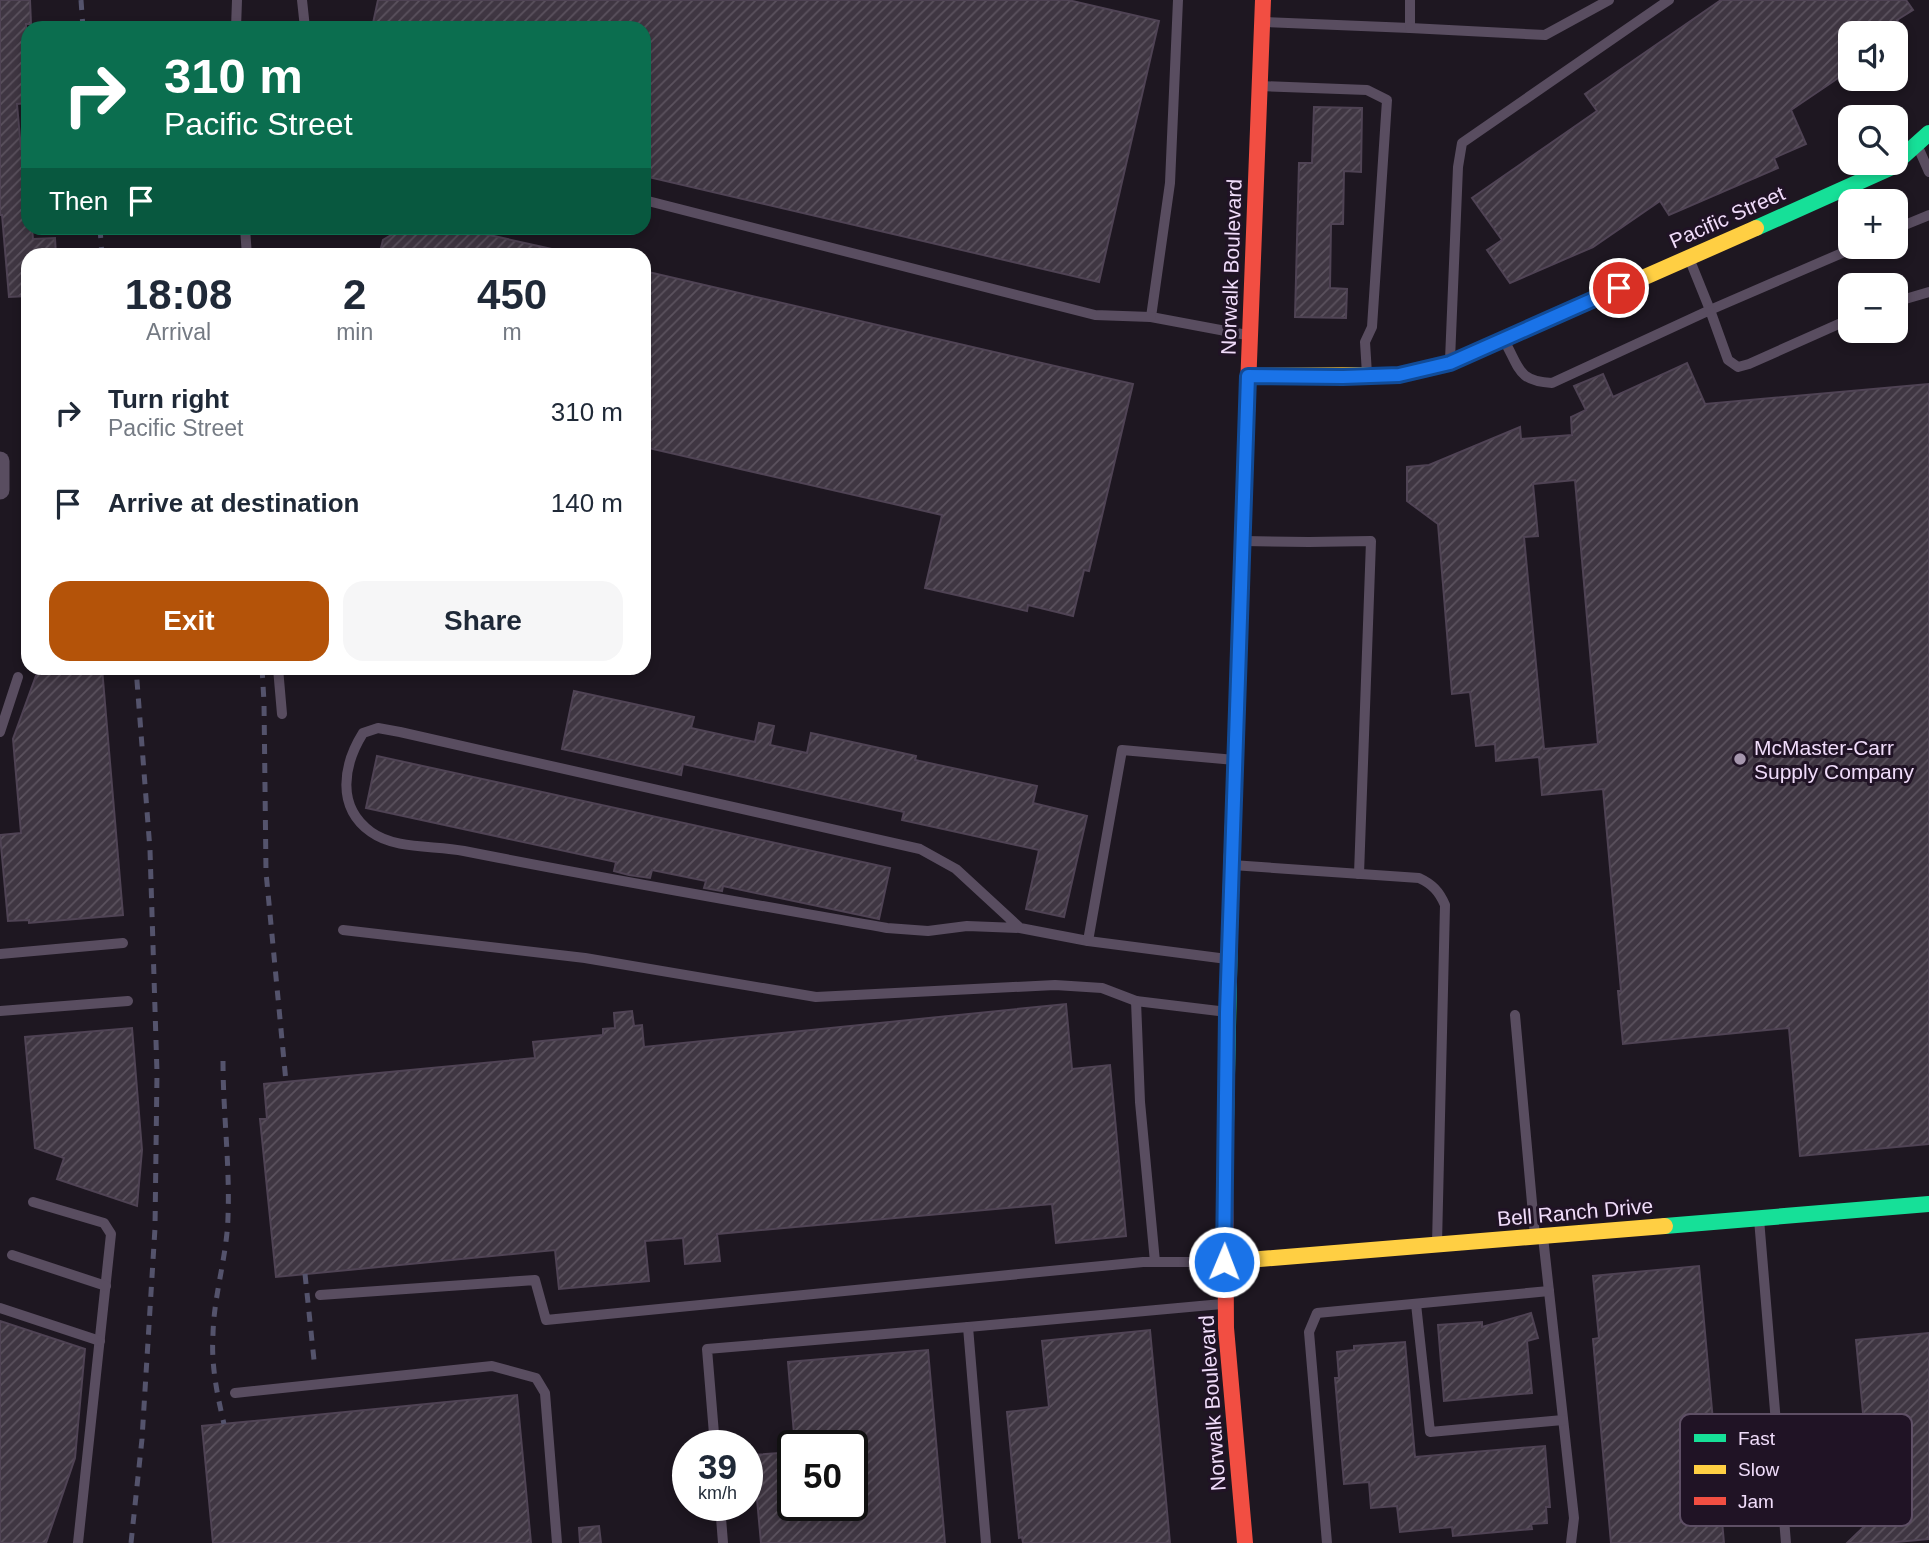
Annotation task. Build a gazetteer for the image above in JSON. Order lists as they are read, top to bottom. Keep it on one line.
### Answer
{"streets":{"main road":["Pacific Street","Norwalk Boulevard","Bell Ranch Drive"]},"crossings":[["Pacific Street","Norwalk Boulevard"],["Norwalk Boulevard","Bell Ranch Drive"]],"places":["McMaster-Carr Supply Company"],"legend":["Fast","Slow","Jam"],"page":{"map_buttons":["+","−"],"turn":["310 m","Pacific Street"],"then":"Then","eta":["18:08","Arrival","2","min","450","m"],"list":[{"name":"Turn right","note":"Pacific Street","value":"310 m"},{"name":"Arrive at destination","value":"140 m"}],"buttons":["Exit","Share"],"speed":"39 km/h","limit":"50"}}
